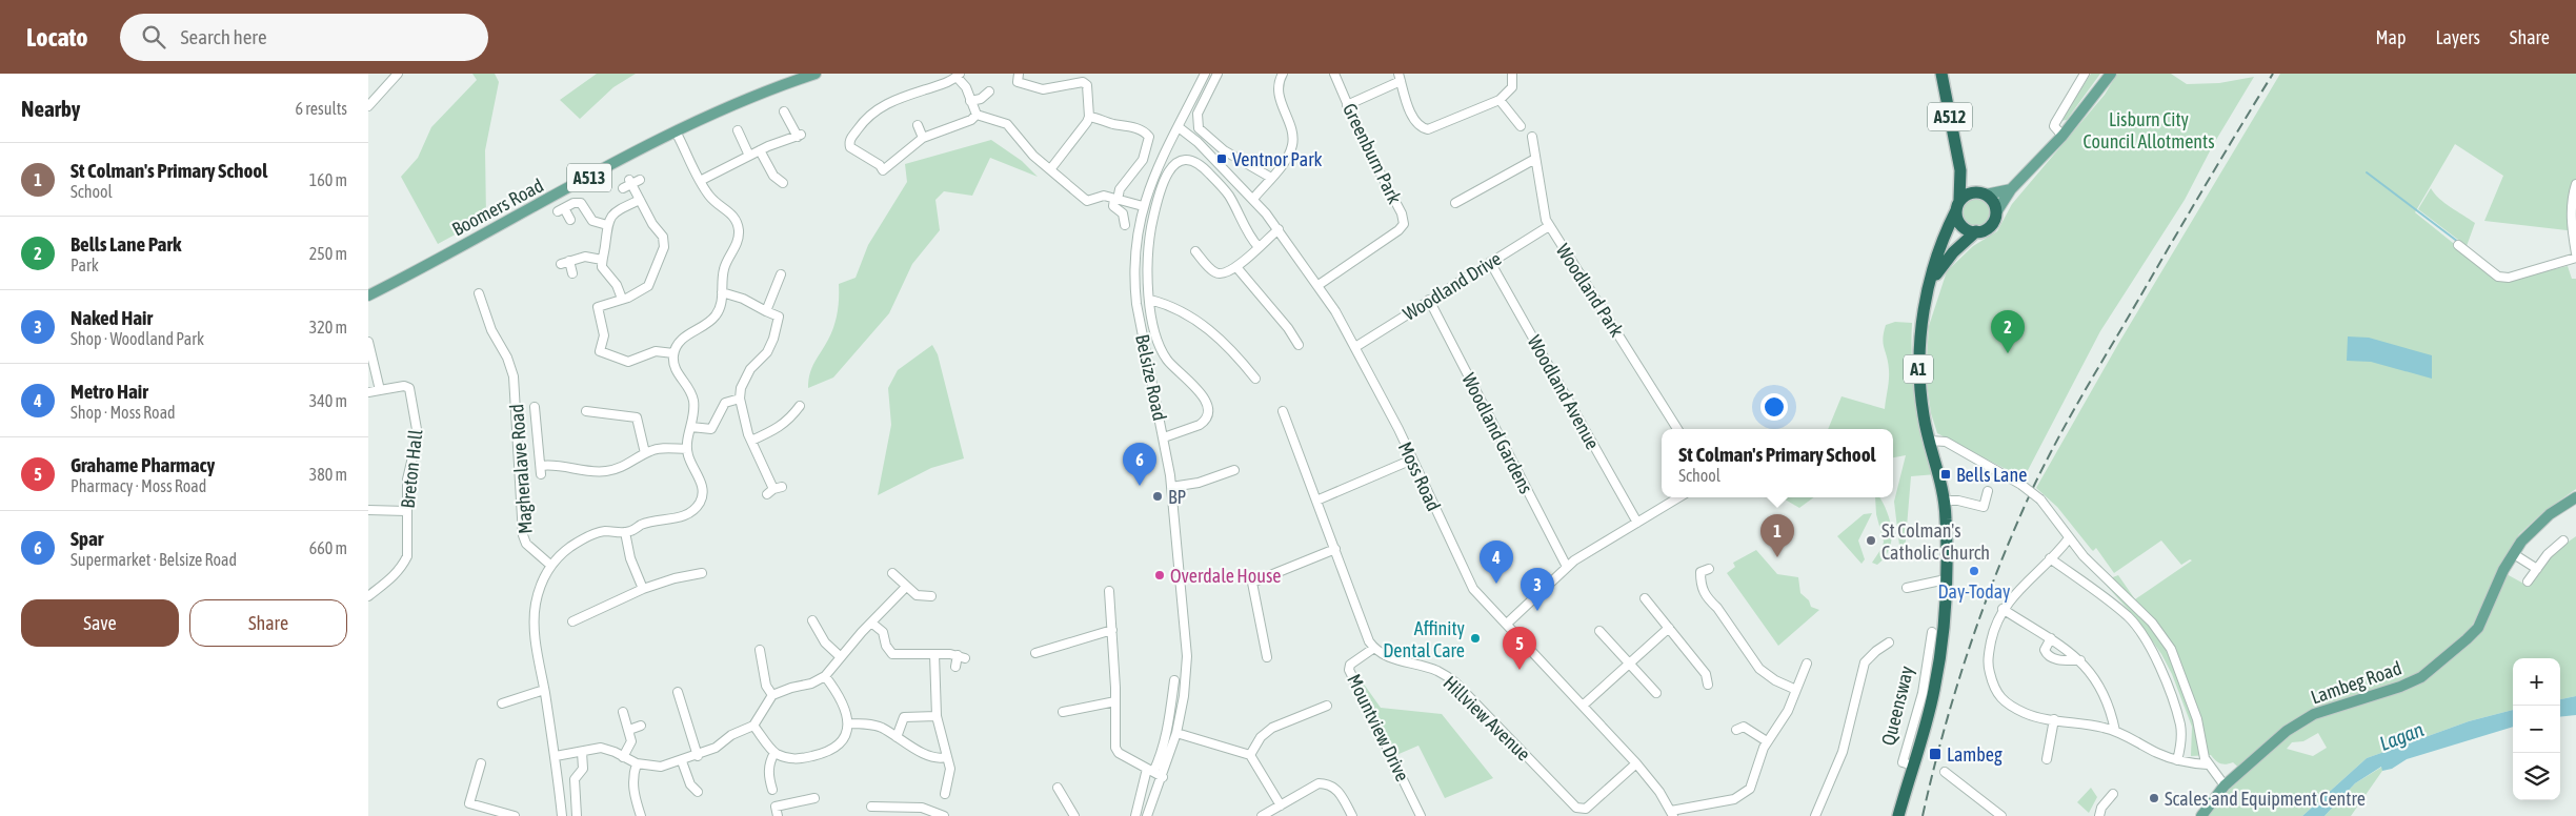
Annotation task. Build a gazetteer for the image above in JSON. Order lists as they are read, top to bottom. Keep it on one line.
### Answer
{"streets":{"highway":["A512","A1","Queensway"],"main road":["A513","Boomers Road","Lambeg Road"],"street":["Greenburn Park","Woodland Drive","Woodland Park","Belsize Road","Woodland Avenue","Woodland Gardens","Breton Hall","Magheralave Road","Moss Road","Hillview Avenue","Mountview Drive"]},"crossings":[["A512","A1"],["A512","Queensway"],["Greenburn Park","Moss Road"],["Woodland Drive","Woodland Park"],["Woodland Drive","Woodland Avenue"],["Woodland Drive","Woodland Gardens"],["Woodland Drive","Moss Road"],["A1","Queensway"],["Belsize Road","Moss Road"],["Hillview Avenue","Mountview Drive"]],"water":["Lagan"],"parks":["Lisburn City Council Allotments"],"places":{"transit":["Ventnor Park","Bells Lane","Lambeg"],"other":["BP","St Colman's Catholic Church","Day-Today","Overdale House","Affinity Dental Care","Scales and Equipment Centre"]},"page":{"header":"Locato","search":"Search here","nav":["Map","Layers","Share"],"heading":["Nearby","6 results"],"list":[{"mark":"1","name":"St Colman's Primary School","note":"School","value":"160 m"},{"mark":"2","name":"Bells Lane Park","note":"Park","value":"250 m"},{"mark":"3","name":"Naked Hair","note":"Shop · Woodland Park","value":"320 m"},{"mark":"4","name":"Metro Hair","note":"Shop · Moss Road","value":"340 m"},{"mark":"5","name":"Grahame Pharmacy","note":"Pharmacy · Moss Road","value":"380 m"},{"mark":"6","name":"Spar","note":"Supermarket · Belsize Road","value":"660 m"}],"pins":["2","6","1","4","3","5"],"popup":["St Colman's Primary School","School"],"buttons":["Save","Share"],"map_buttons":["+","−"]}}
